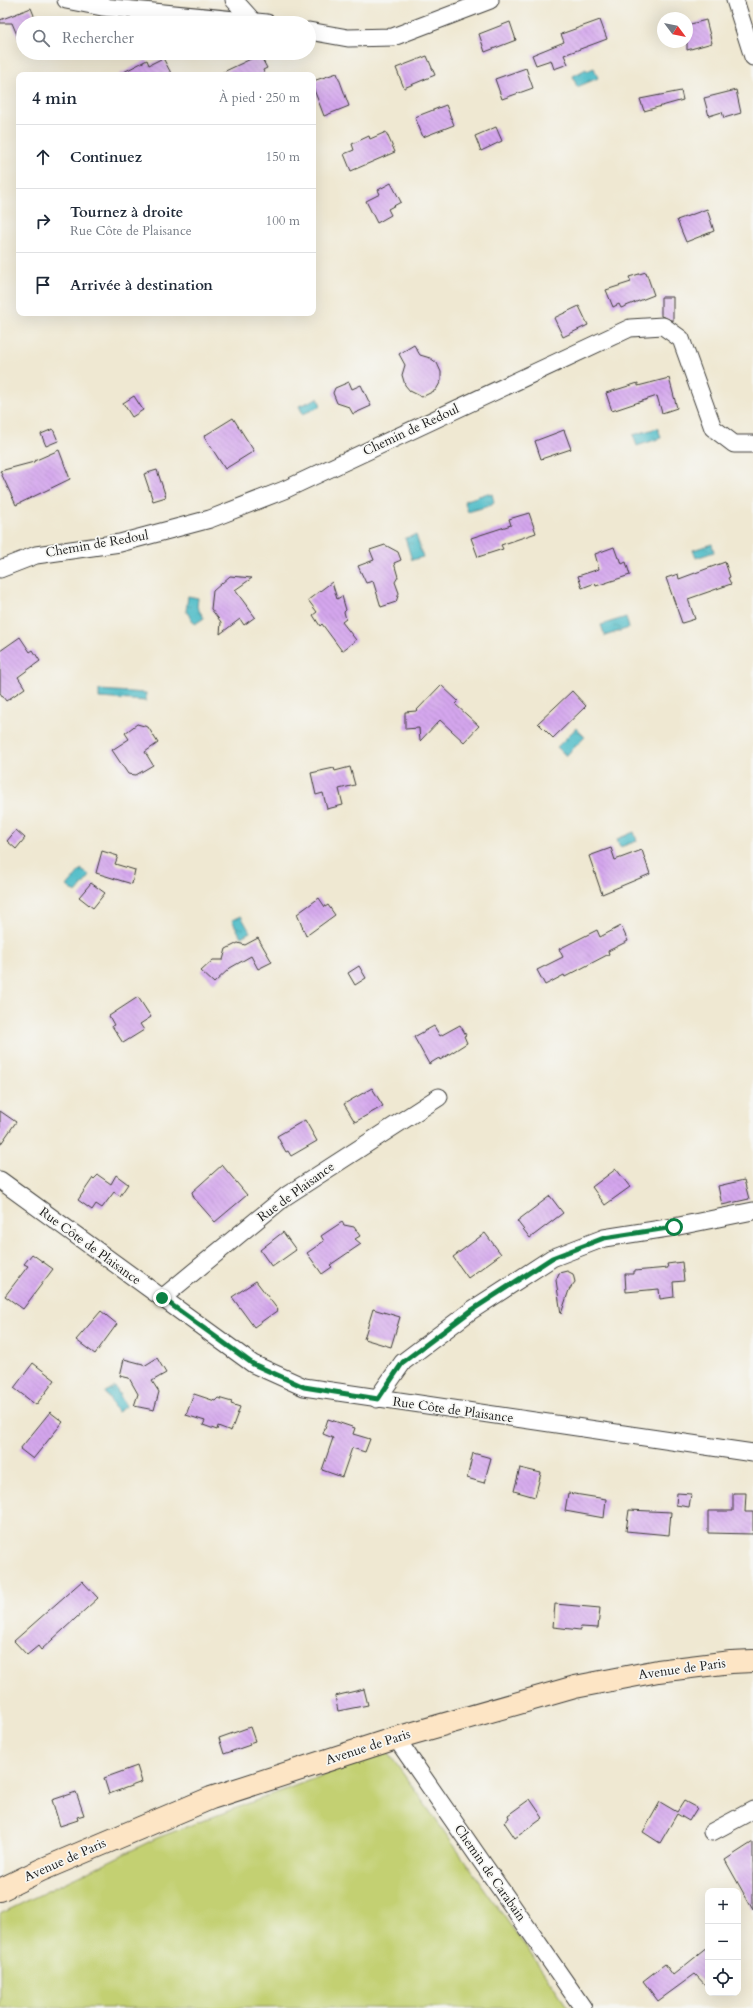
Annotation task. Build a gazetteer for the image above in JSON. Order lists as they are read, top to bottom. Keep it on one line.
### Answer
{"streets":{"main road":["Avenue de Paris"],"street":["Chemin de Redoul","Rue de Plaisance","Rue Côte de Plaisance","Chemin de Carabain"]},"crossings":[["Rue de Plaisance","Rue Côte de Plaisance"],["Avenue de Paris","Chemin de Carabain"]],"north":"bottom right","page":{"search":"Rechercher","heading":["4 min","À pied · 250 m"],"list":[["Continuez","150 m"],["Tournez à droite","Rue Côte de Plaisance","100 m"],"Arrivée à destination"],"map_buttons":["+","−"]}}
